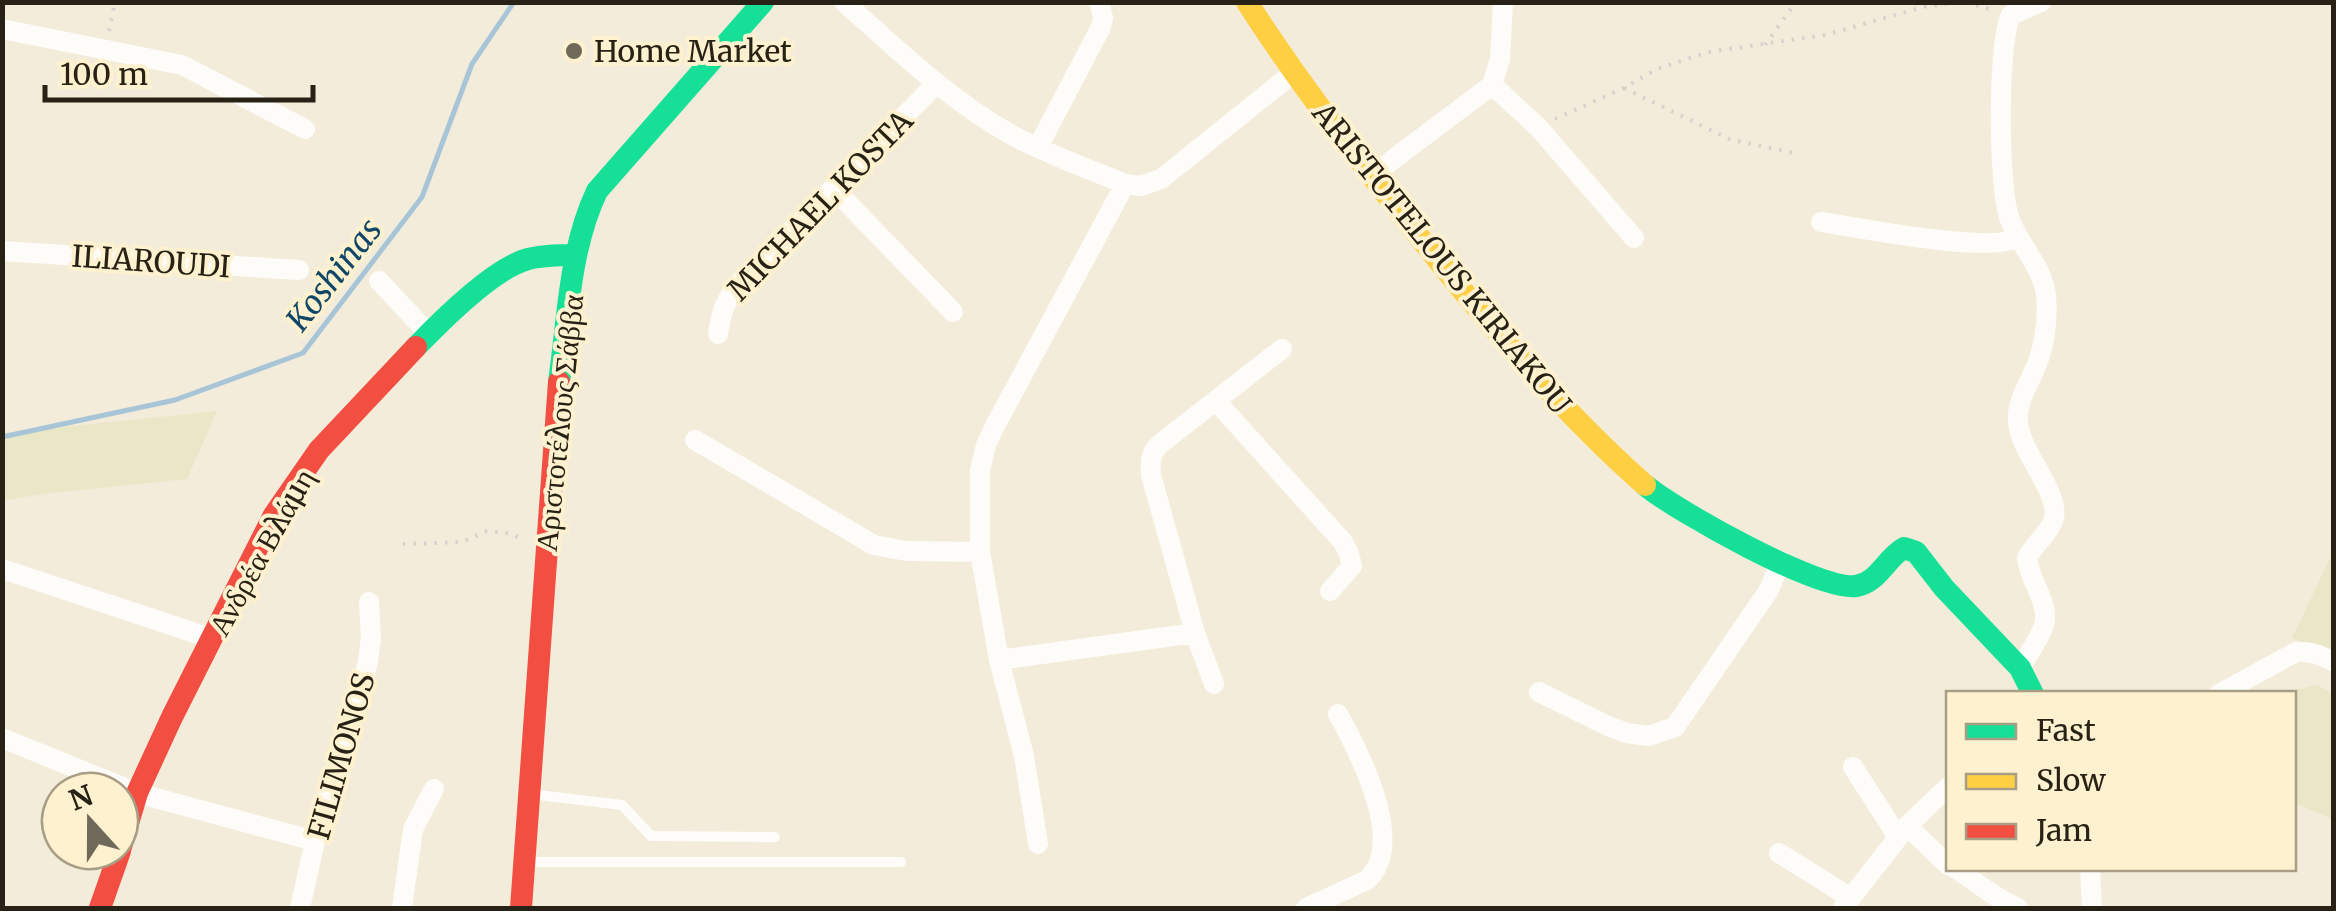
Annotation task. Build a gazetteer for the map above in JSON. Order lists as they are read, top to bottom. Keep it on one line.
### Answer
{"streets":{"street":["MICHAEL KOSTA","ARISTOTELOUS KIRIAKOU","ILIAROUDI","Αριστοτέλους Σάββα","Ανδρέα Βλάμη","FILIMONOS"]},"crossings":[["Αριστοτέλους Σάββα","Ανδρέα Βλάμη"]],"water":["Koshinas"],"places":["Home Market"],"legend":["Fast","Slow","Jam"],"scale_bar":"100 m","north":"top"}
